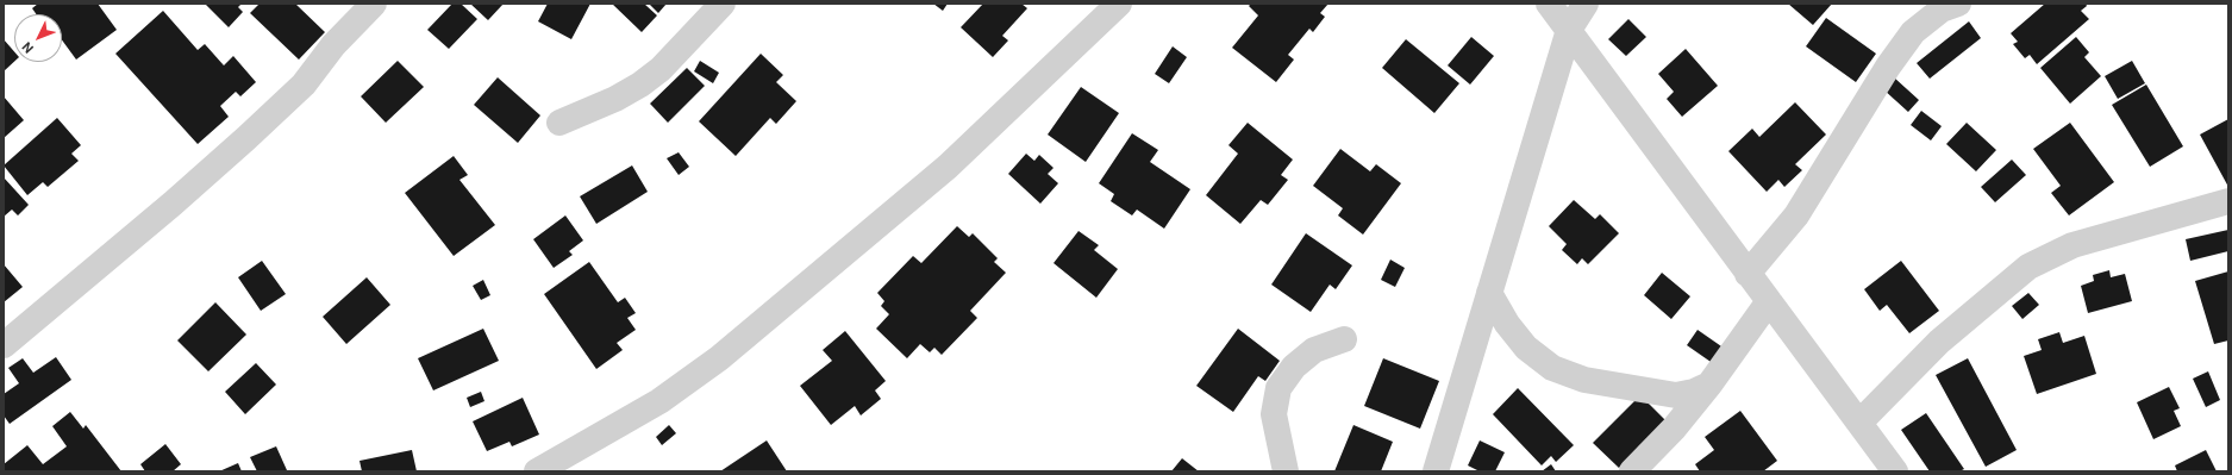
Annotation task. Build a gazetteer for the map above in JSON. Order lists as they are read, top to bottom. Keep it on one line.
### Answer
{"north":"bottom left"}
